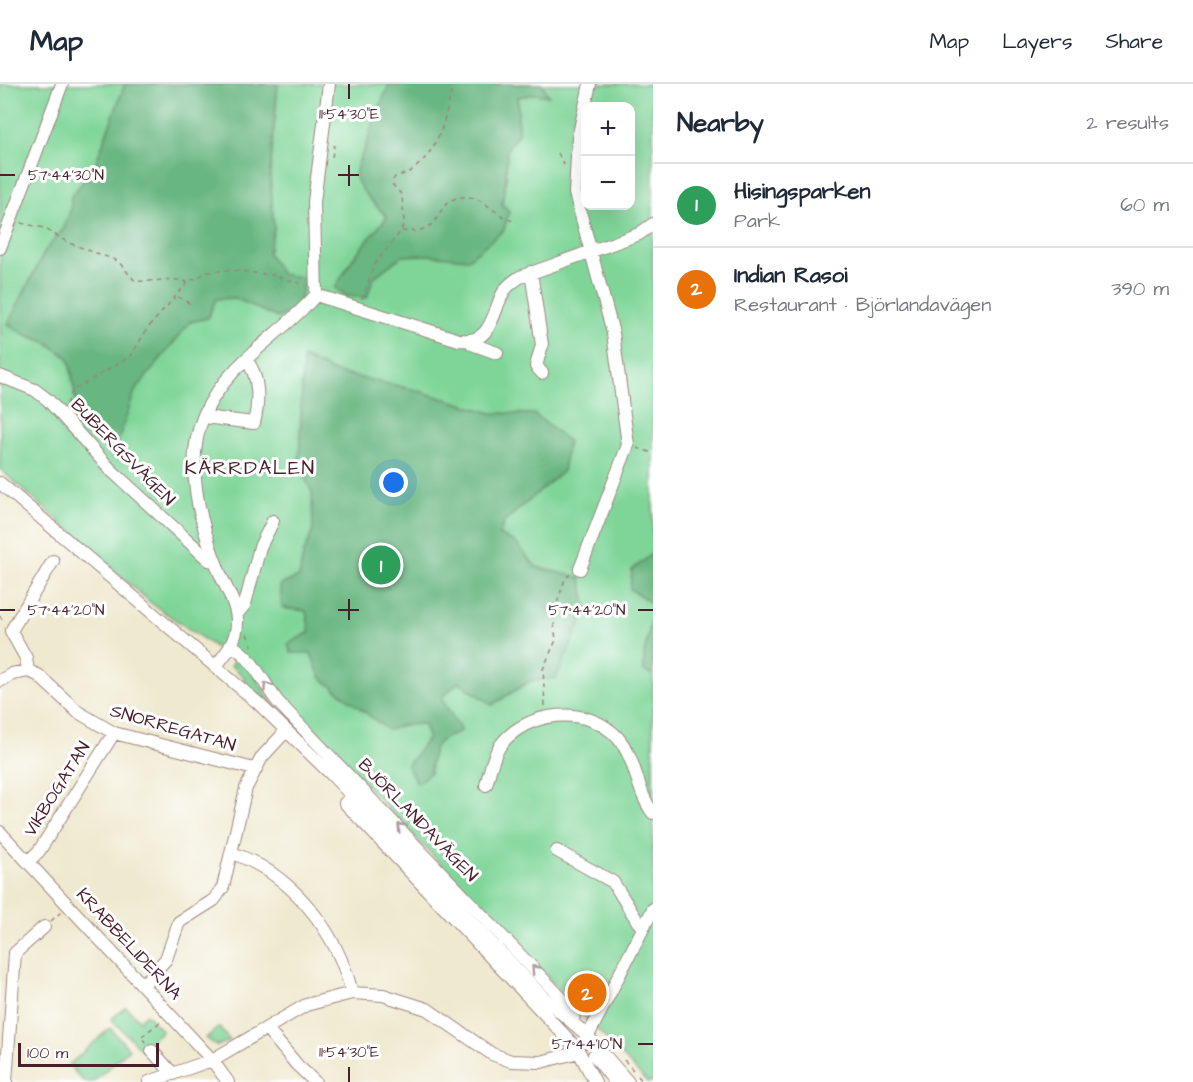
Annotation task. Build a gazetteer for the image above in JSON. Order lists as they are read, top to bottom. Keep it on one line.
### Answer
{"streets":{"street":["BUBERGSVÄGEN","SNORREGATAN","VIKBOGATAN","BJÖRLANDAVÄGEN","KRABBELIDERNA"]},"crossings":[["SNORREGATAN","VIKBOGATAN"],["VIKBOGATAN","KRABBELIDERNA"]],"districts":["KÄRRDALEN"],"scale_bar":"100 m","page":{"header":"Map","nav":["Map","Layers","Share"],"heading":["Nearby","2 results"],"map_buttons":["+","−"],"list":[{"mark":"1","name":"Hisingsparken","note":"Park","value":"60 m"},{"mark":"2","name":"Indian Rasoi","note":"Restaurant · Björlandavägen","value":"390 m"}],"pins":["1","2"],"scale":"100 m"},"coordinates":["11°54'30\"E","57°44'30\"N","57°44'20\"N","57°44'10\"N"]}
